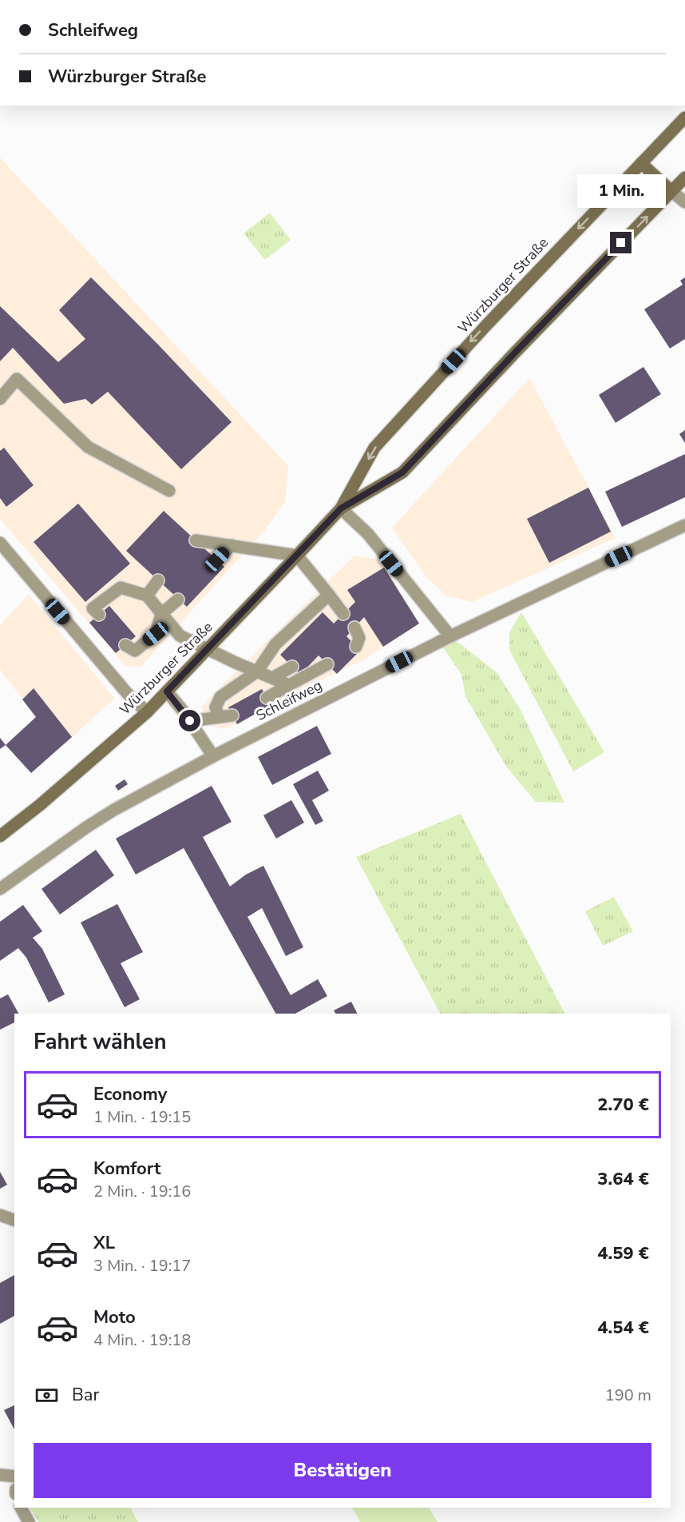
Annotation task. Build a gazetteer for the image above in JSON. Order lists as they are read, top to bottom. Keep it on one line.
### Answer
{"streets":{"main road":["Würzburger Straße"],"street":["Schleifweg"]},"page":{"banner":["Schleifweg","Würzburger Straße"],"bubble":"1 Min.","heading":"Fahrt wählen","list":[{"name":"Economy","note":"1 Min. · 19:15","value":"2.70 €"},{"name":"Komfort","note":"2 Min. · 19:16","value":"3.64 €"},{"name":"XL","note":"3 Min. · 19:17","value":"4.59 €"},{"name":"Moto","note":"4 Min. · 19:18","value":"4.54 €"}],"pay":["Bar","190 m"],"buttons":"Bestätigen"}}
